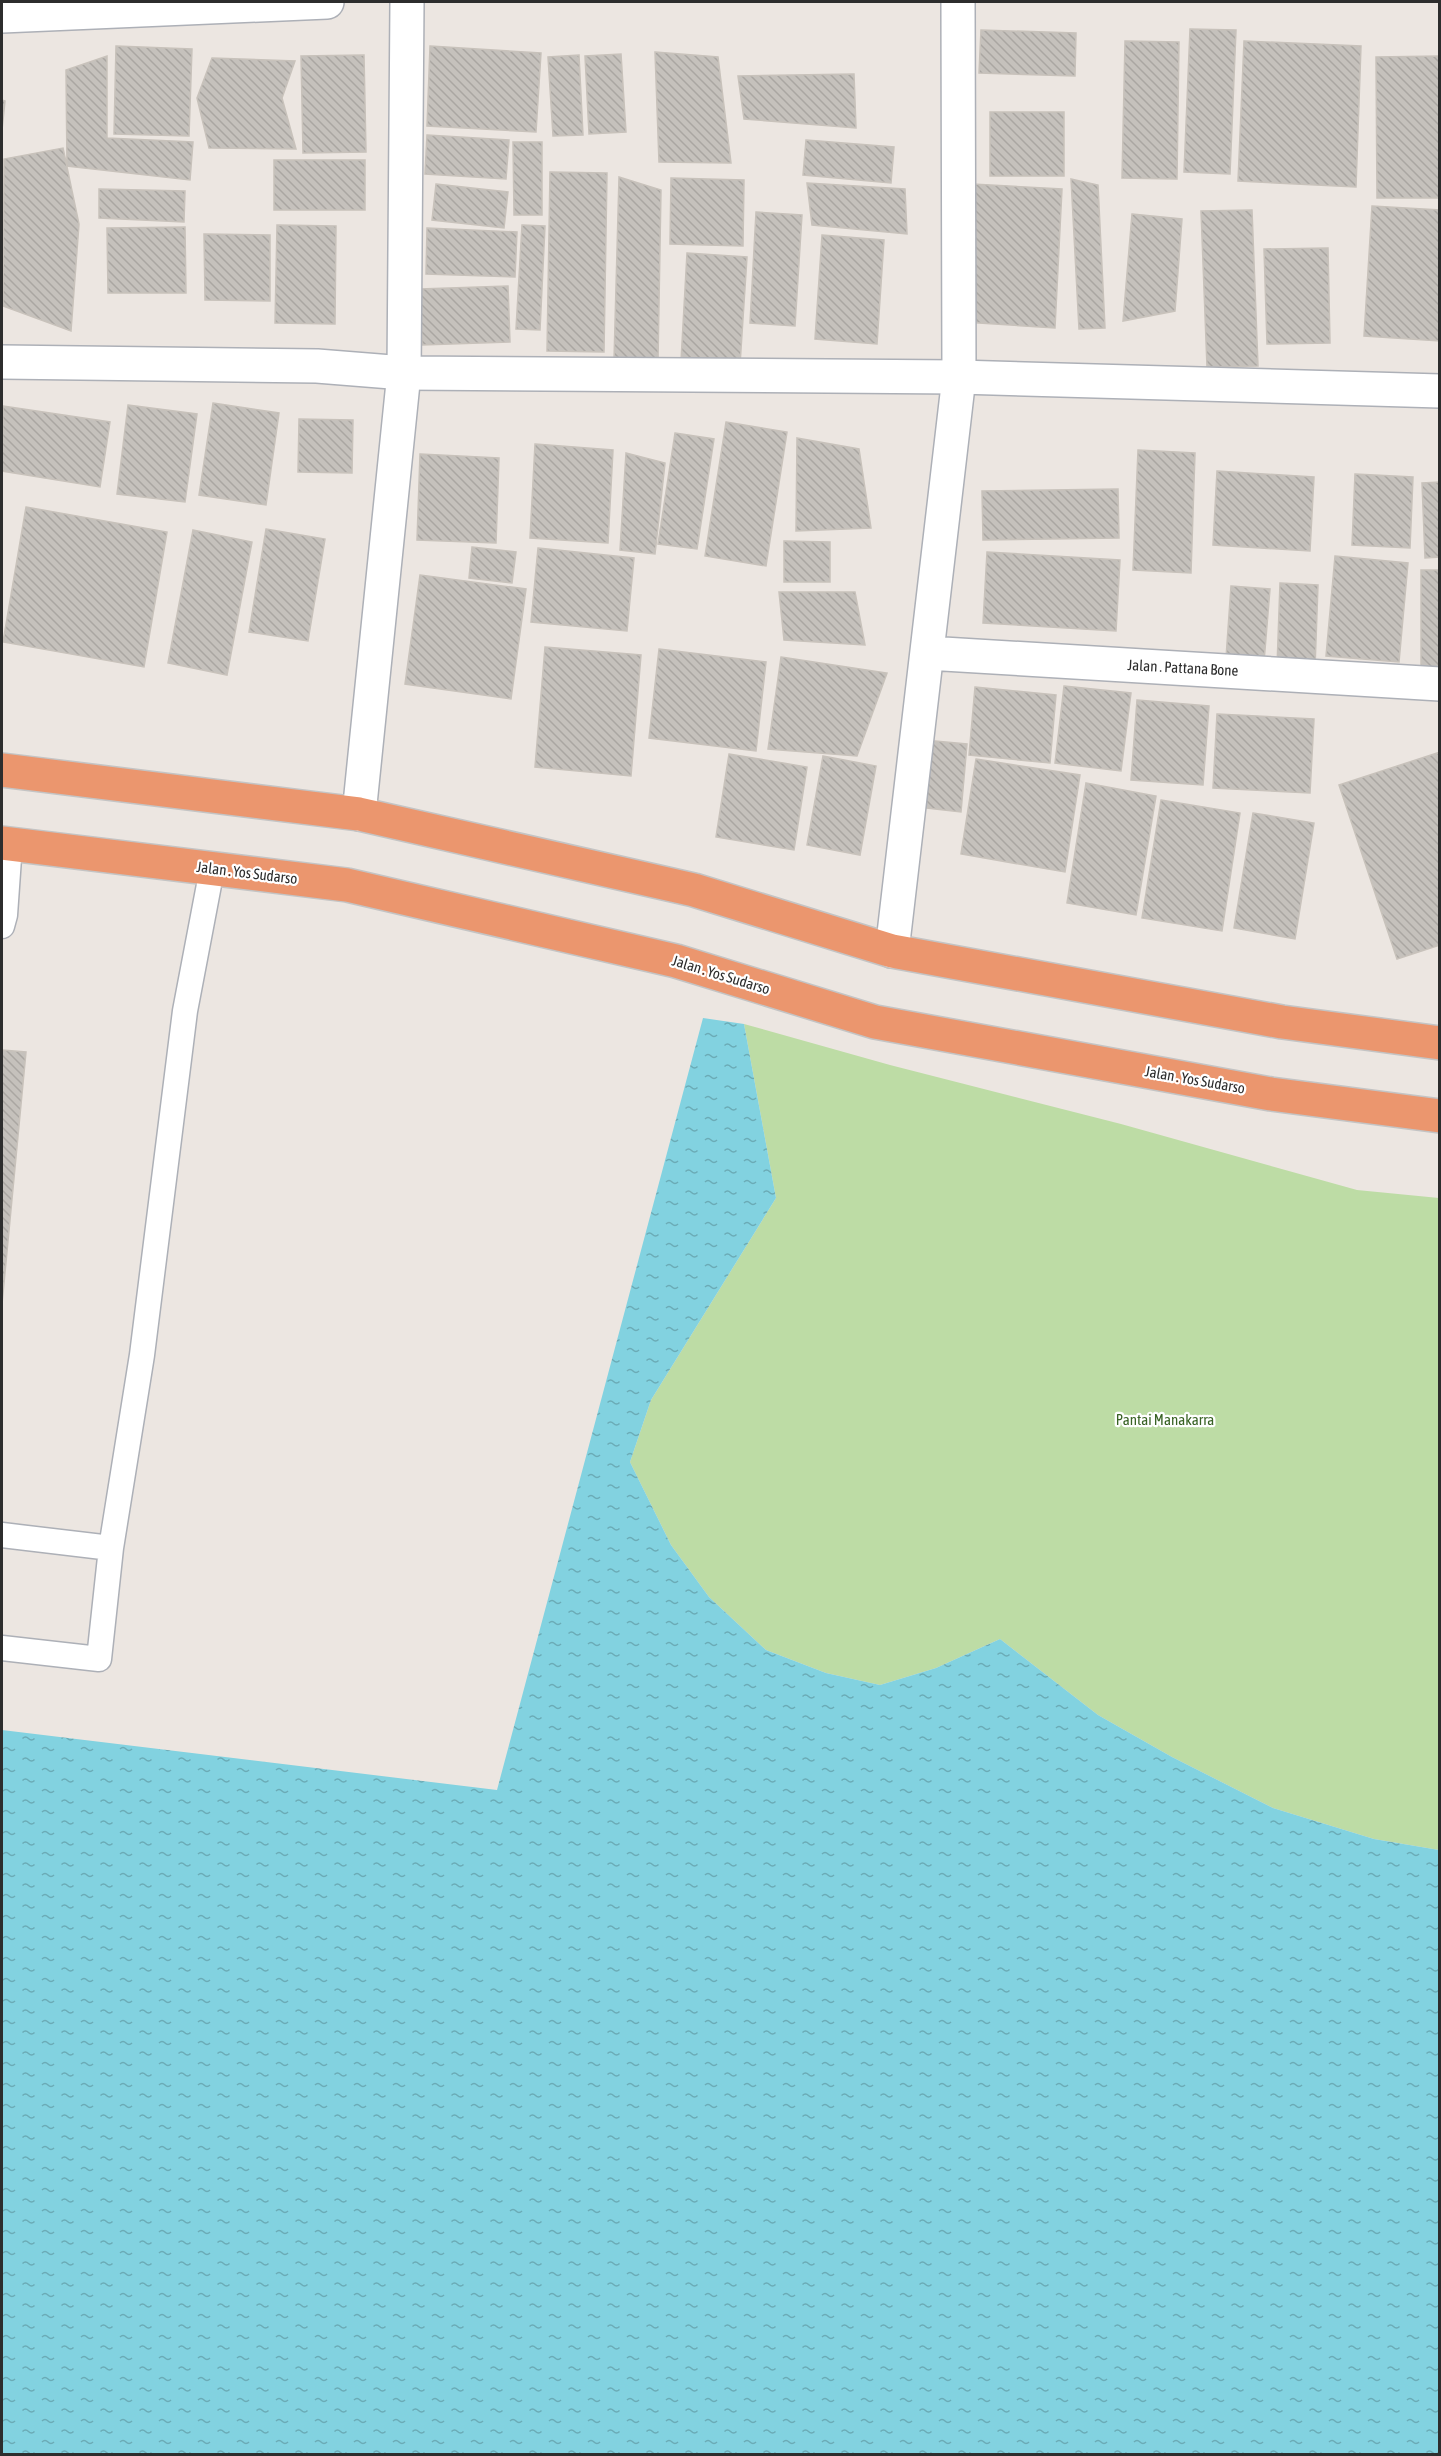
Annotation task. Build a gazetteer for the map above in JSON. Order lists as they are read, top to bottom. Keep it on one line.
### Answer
{"streets":{"highway":["Jalan . Yos Sudarso"],"street":["Jalan . Pattana Bone"]},"parks":["Pantai Manakarra"]}
